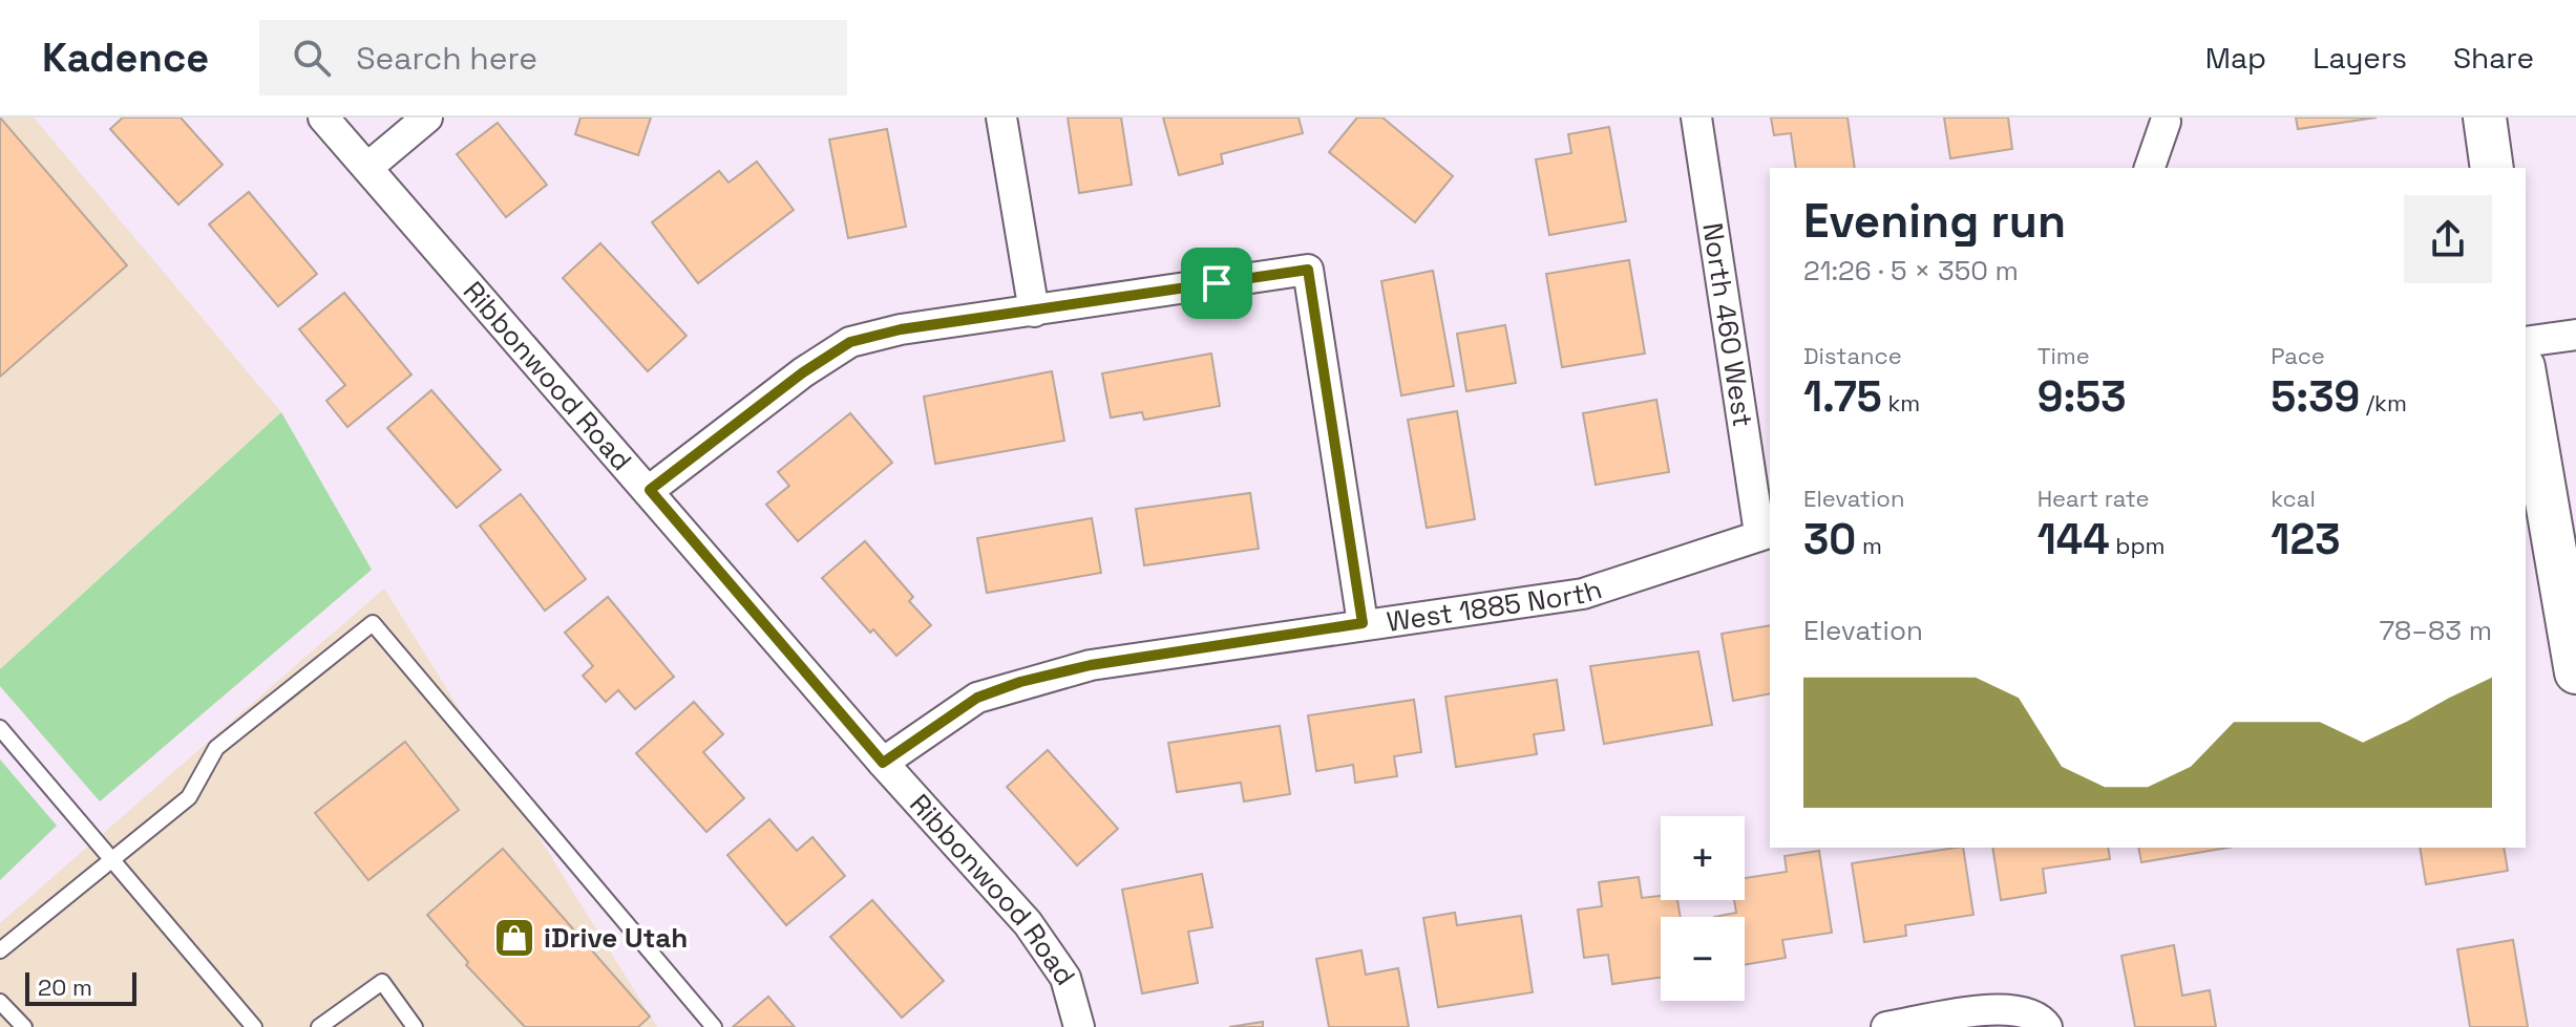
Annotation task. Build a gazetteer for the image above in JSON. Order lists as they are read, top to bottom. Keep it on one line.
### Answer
{"streets":{"street":["North 460 West","Ribbonwood Road","West 1885 North"]},"crossings":[["North 460 West","West 1885 North"],["Ribbonwood Road","West 1885 North"]],"places":{"shop":["iDrive Utah"]},"scale_bar":"20 m","page":{"header":"Kadence","search":"Search here","nav":["Map","Layers","Share"],"heading":["Evening run","21:26 · 5 × 350 m"],"stats":[["Distance","1.75 km"],["Time","9:53"],["Pace","5:39 /km"],["Elevation","30 m"],["Heart rate","144 bpm"],["kcal","123"]],"chart":["Elevation","78–83 m"],"map_buttons":["+","−"],"scale":"20 m"}}
